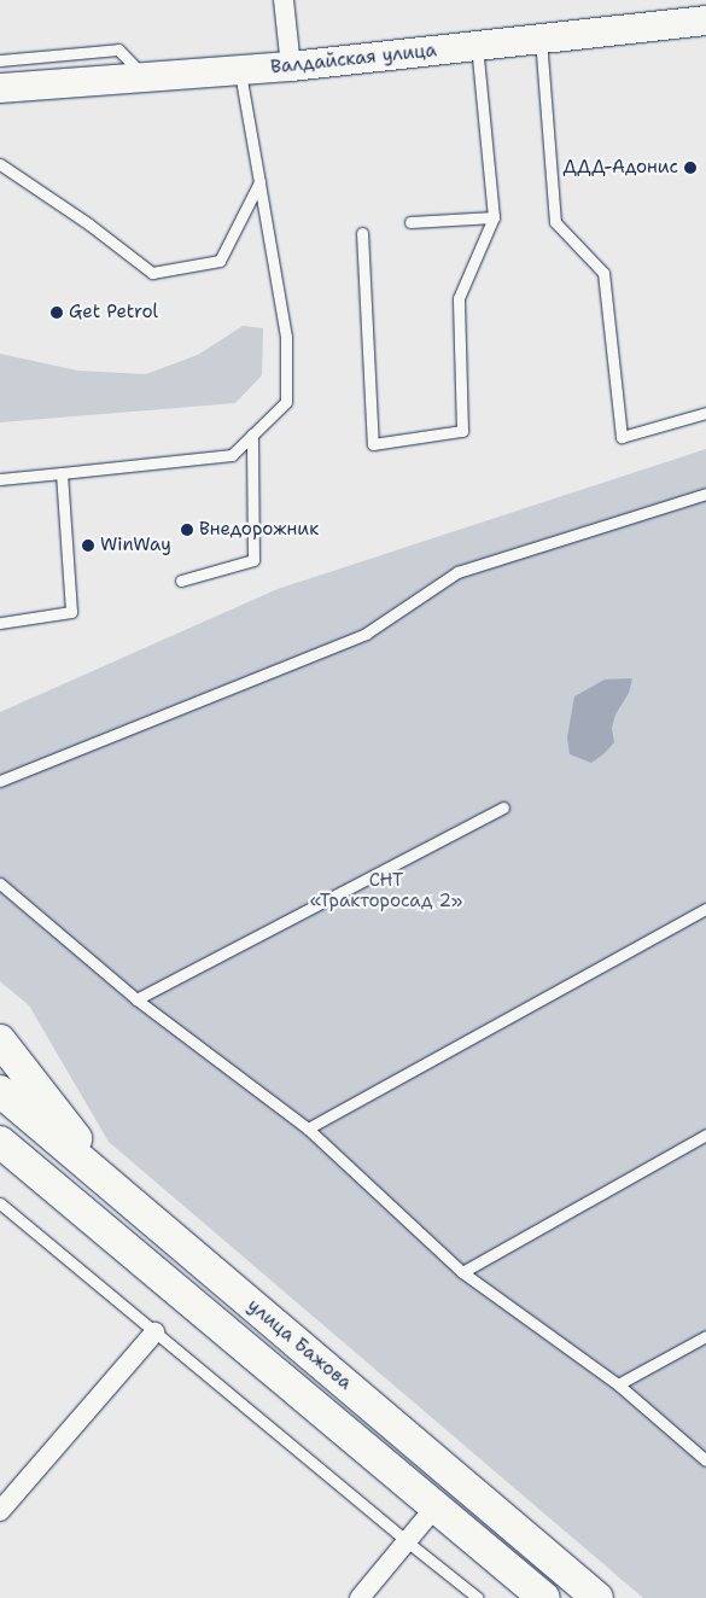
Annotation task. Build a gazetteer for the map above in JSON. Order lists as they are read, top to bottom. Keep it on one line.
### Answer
{"streets":{"main road":["улица Бажова"],"street":["Валдайская улица"]},"parks":["СНТ «Тракторосад 2»"],"places":["ДДД-Адонис","Get Petrol","Внедорожник","WinWay"]}
